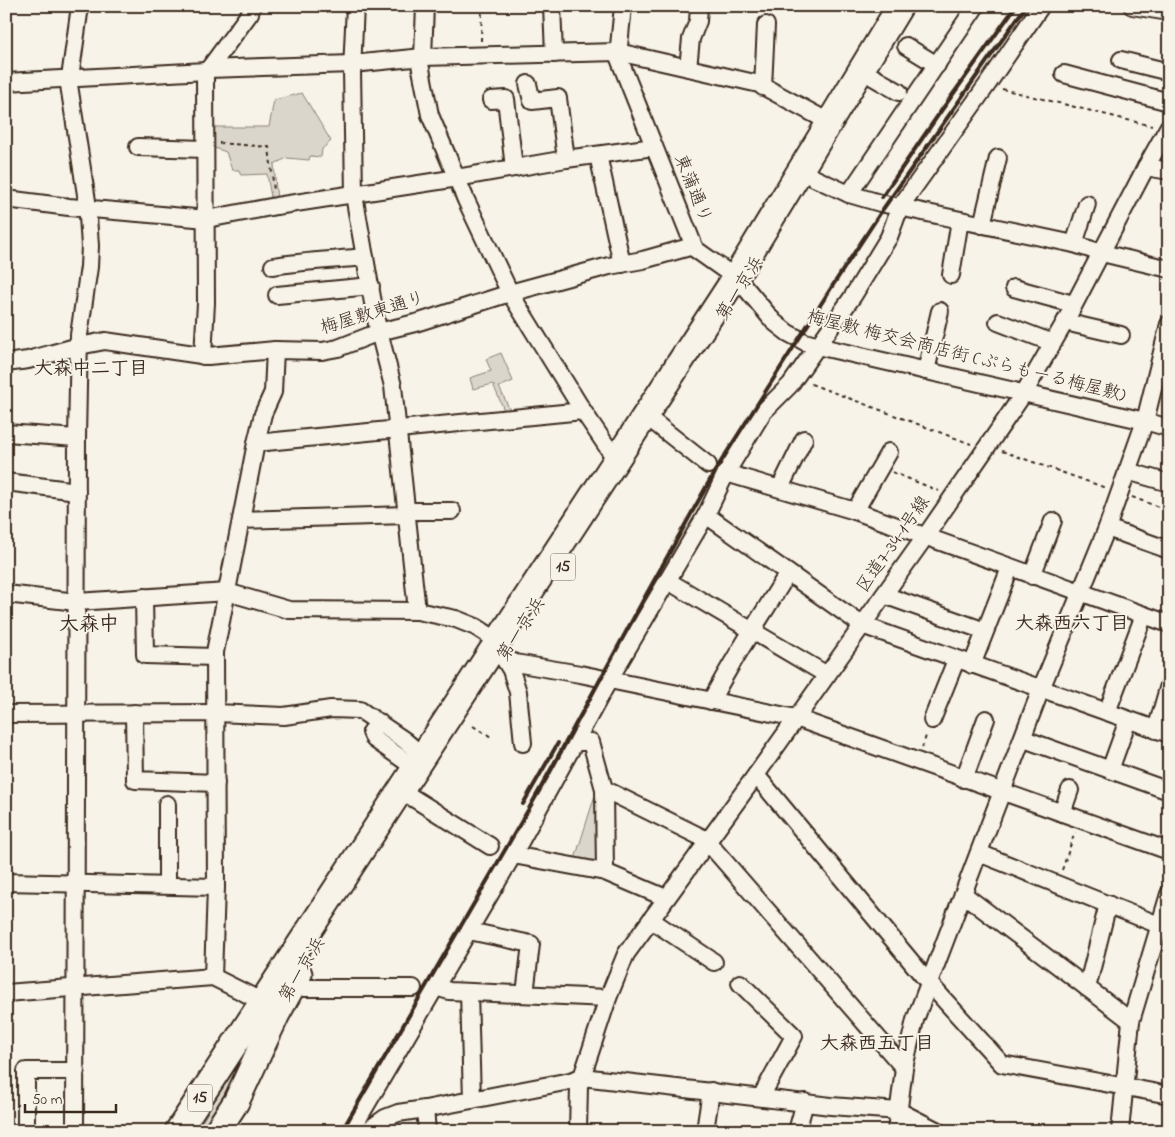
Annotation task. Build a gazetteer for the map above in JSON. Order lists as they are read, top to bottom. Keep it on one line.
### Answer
{"streets":{"highway":["第一京浜","15"],"street":["東蒲通り","梅屋敷東通り","梅屋敷 梅交会商店街 (ぷらもーる梅屋敷)","区道7-34-1号線"]},"crossings":[["東蒲通り","梅屋敷東通り"],["第一京浜","梅屋敷 梅交会商店街 (ぷらもーる梅屋敷)"],["梅屋敷 梅交会商店街 (ぷらもーる梅屋敷)","区道7-34-1号線"]],"districts":["大森中二丁目","大森西六丁目","大森中","大森西五丁目"],"scale_bar":"50 m"}
